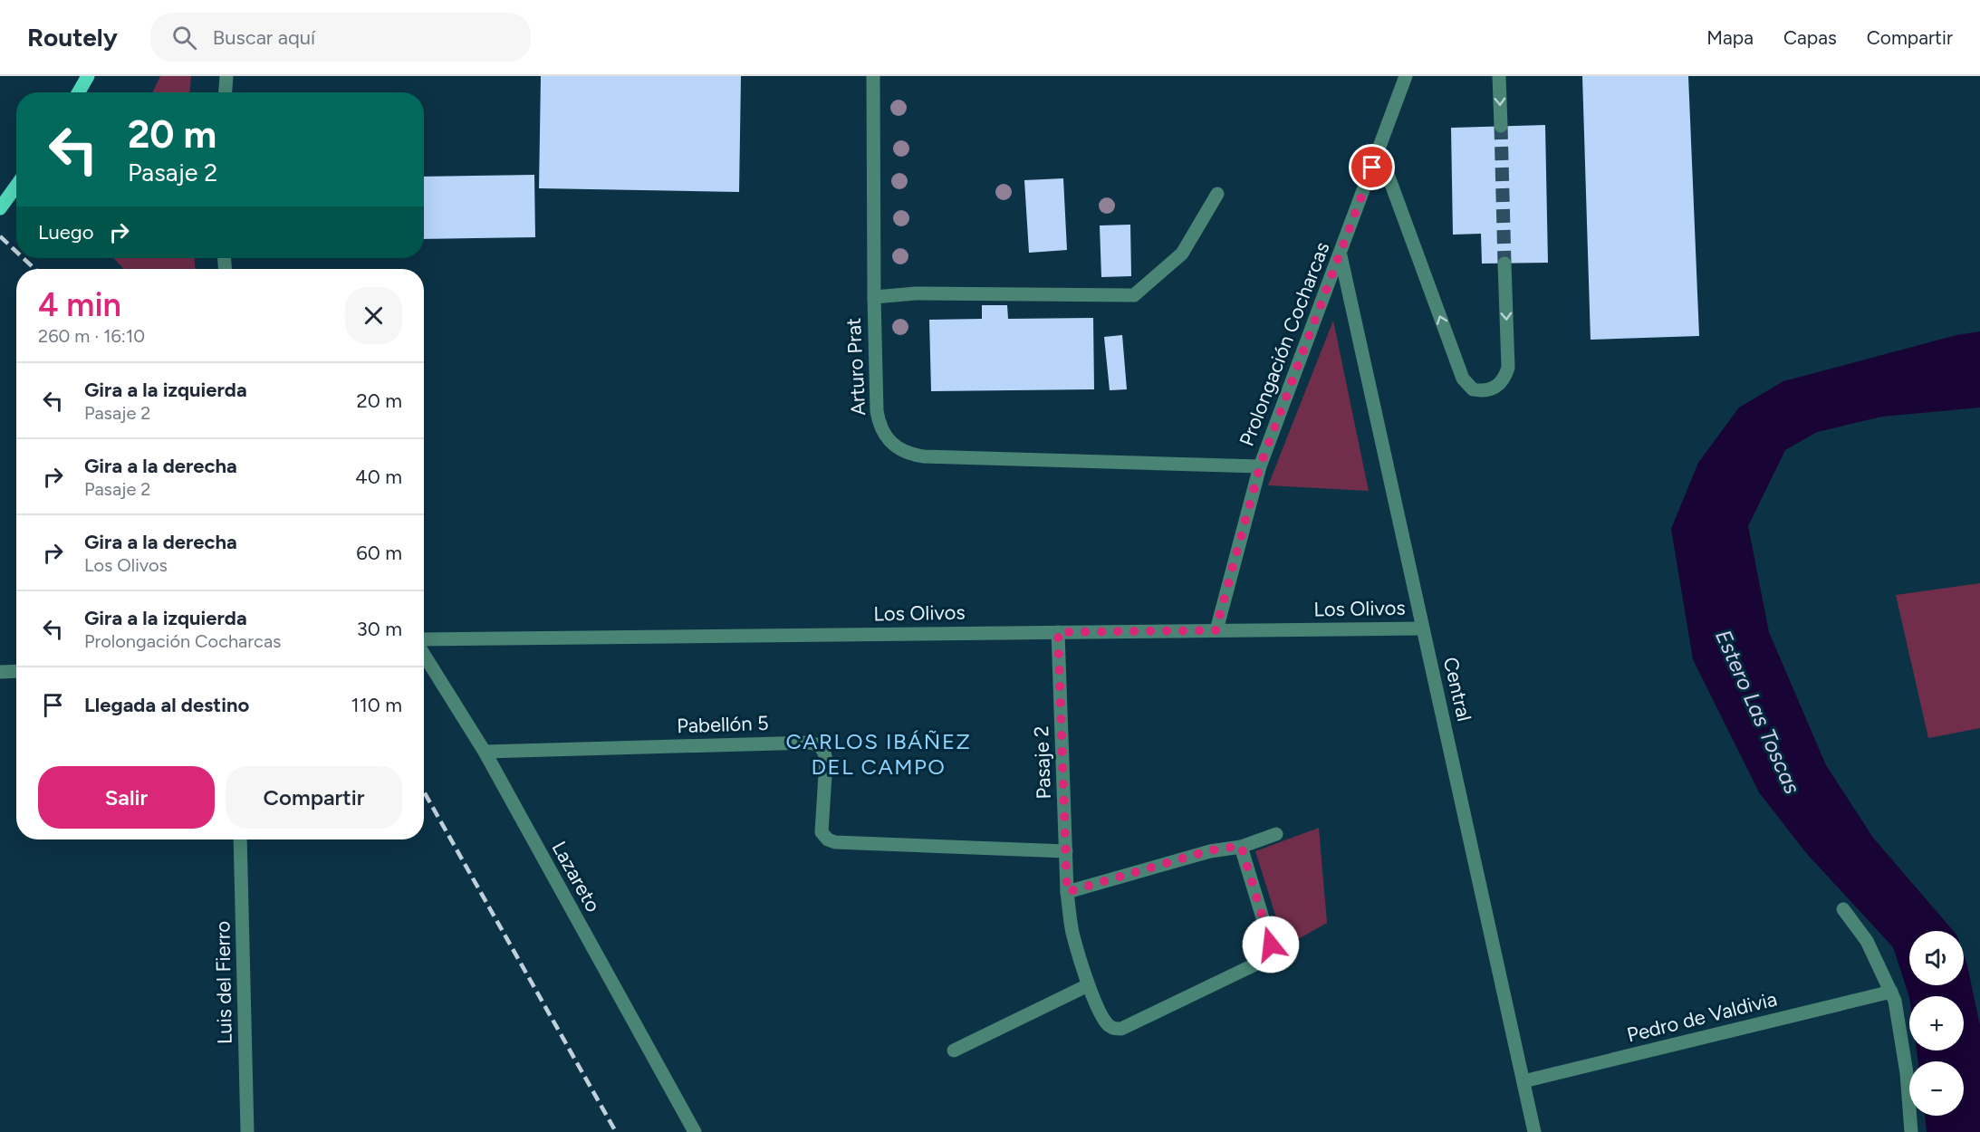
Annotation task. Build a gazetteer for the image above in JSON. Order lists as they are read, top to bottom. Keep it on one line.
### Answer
{"streets":{"street":["Prolongación Cocharcas","Arturo Prat","Los Olivos","Central","Pabellón 5","Pasaje 2","Lazareto","Luis del Fierro","Pedro de Valdivia"]},"crossings":[["Prolongación Cocharcas","Arturo Prat"],["Prolongación Cocharcas","Los Olivos"],["Prolongación Cocharcas","Central"],["Los Olivos","Central"],["Los Olivos","Pasaje 2"],["Central","Pedro de Valdivia"],["Pabellón 5","Pasaje 2"],["Pabellón 5","Lazareto"]],"districts":["CARLOS IBÁÑEZ DEL CAMPO"],"water":["Estero Las Toscas"],"page":{"header":"Routely","search":"Buscar aquí","nav":["Mapa","Capas","Compartir"],"turn":["20 m","Pasaje 2"],"then":"Luego","heading":["4 min","260 m · 16:10"],"list":[{"name":"Gira a la izquierda","note":"Pasaje 2","value":"20 m"},{"name":"Gira a la derecha","note":"Pasaje 2","value":"40 m"},{"name":"Gira a la derecha","note":"Los Olivos","value":"60 m"},{"name":"Gira a la izquierda","note":"Prolongación Cocharcas","value":"30 m"},{"name":"Llegada al destino","value":"110 m"}],"buttons":["Salir","Compartir"],"map_buttons":["+","−"]}}
